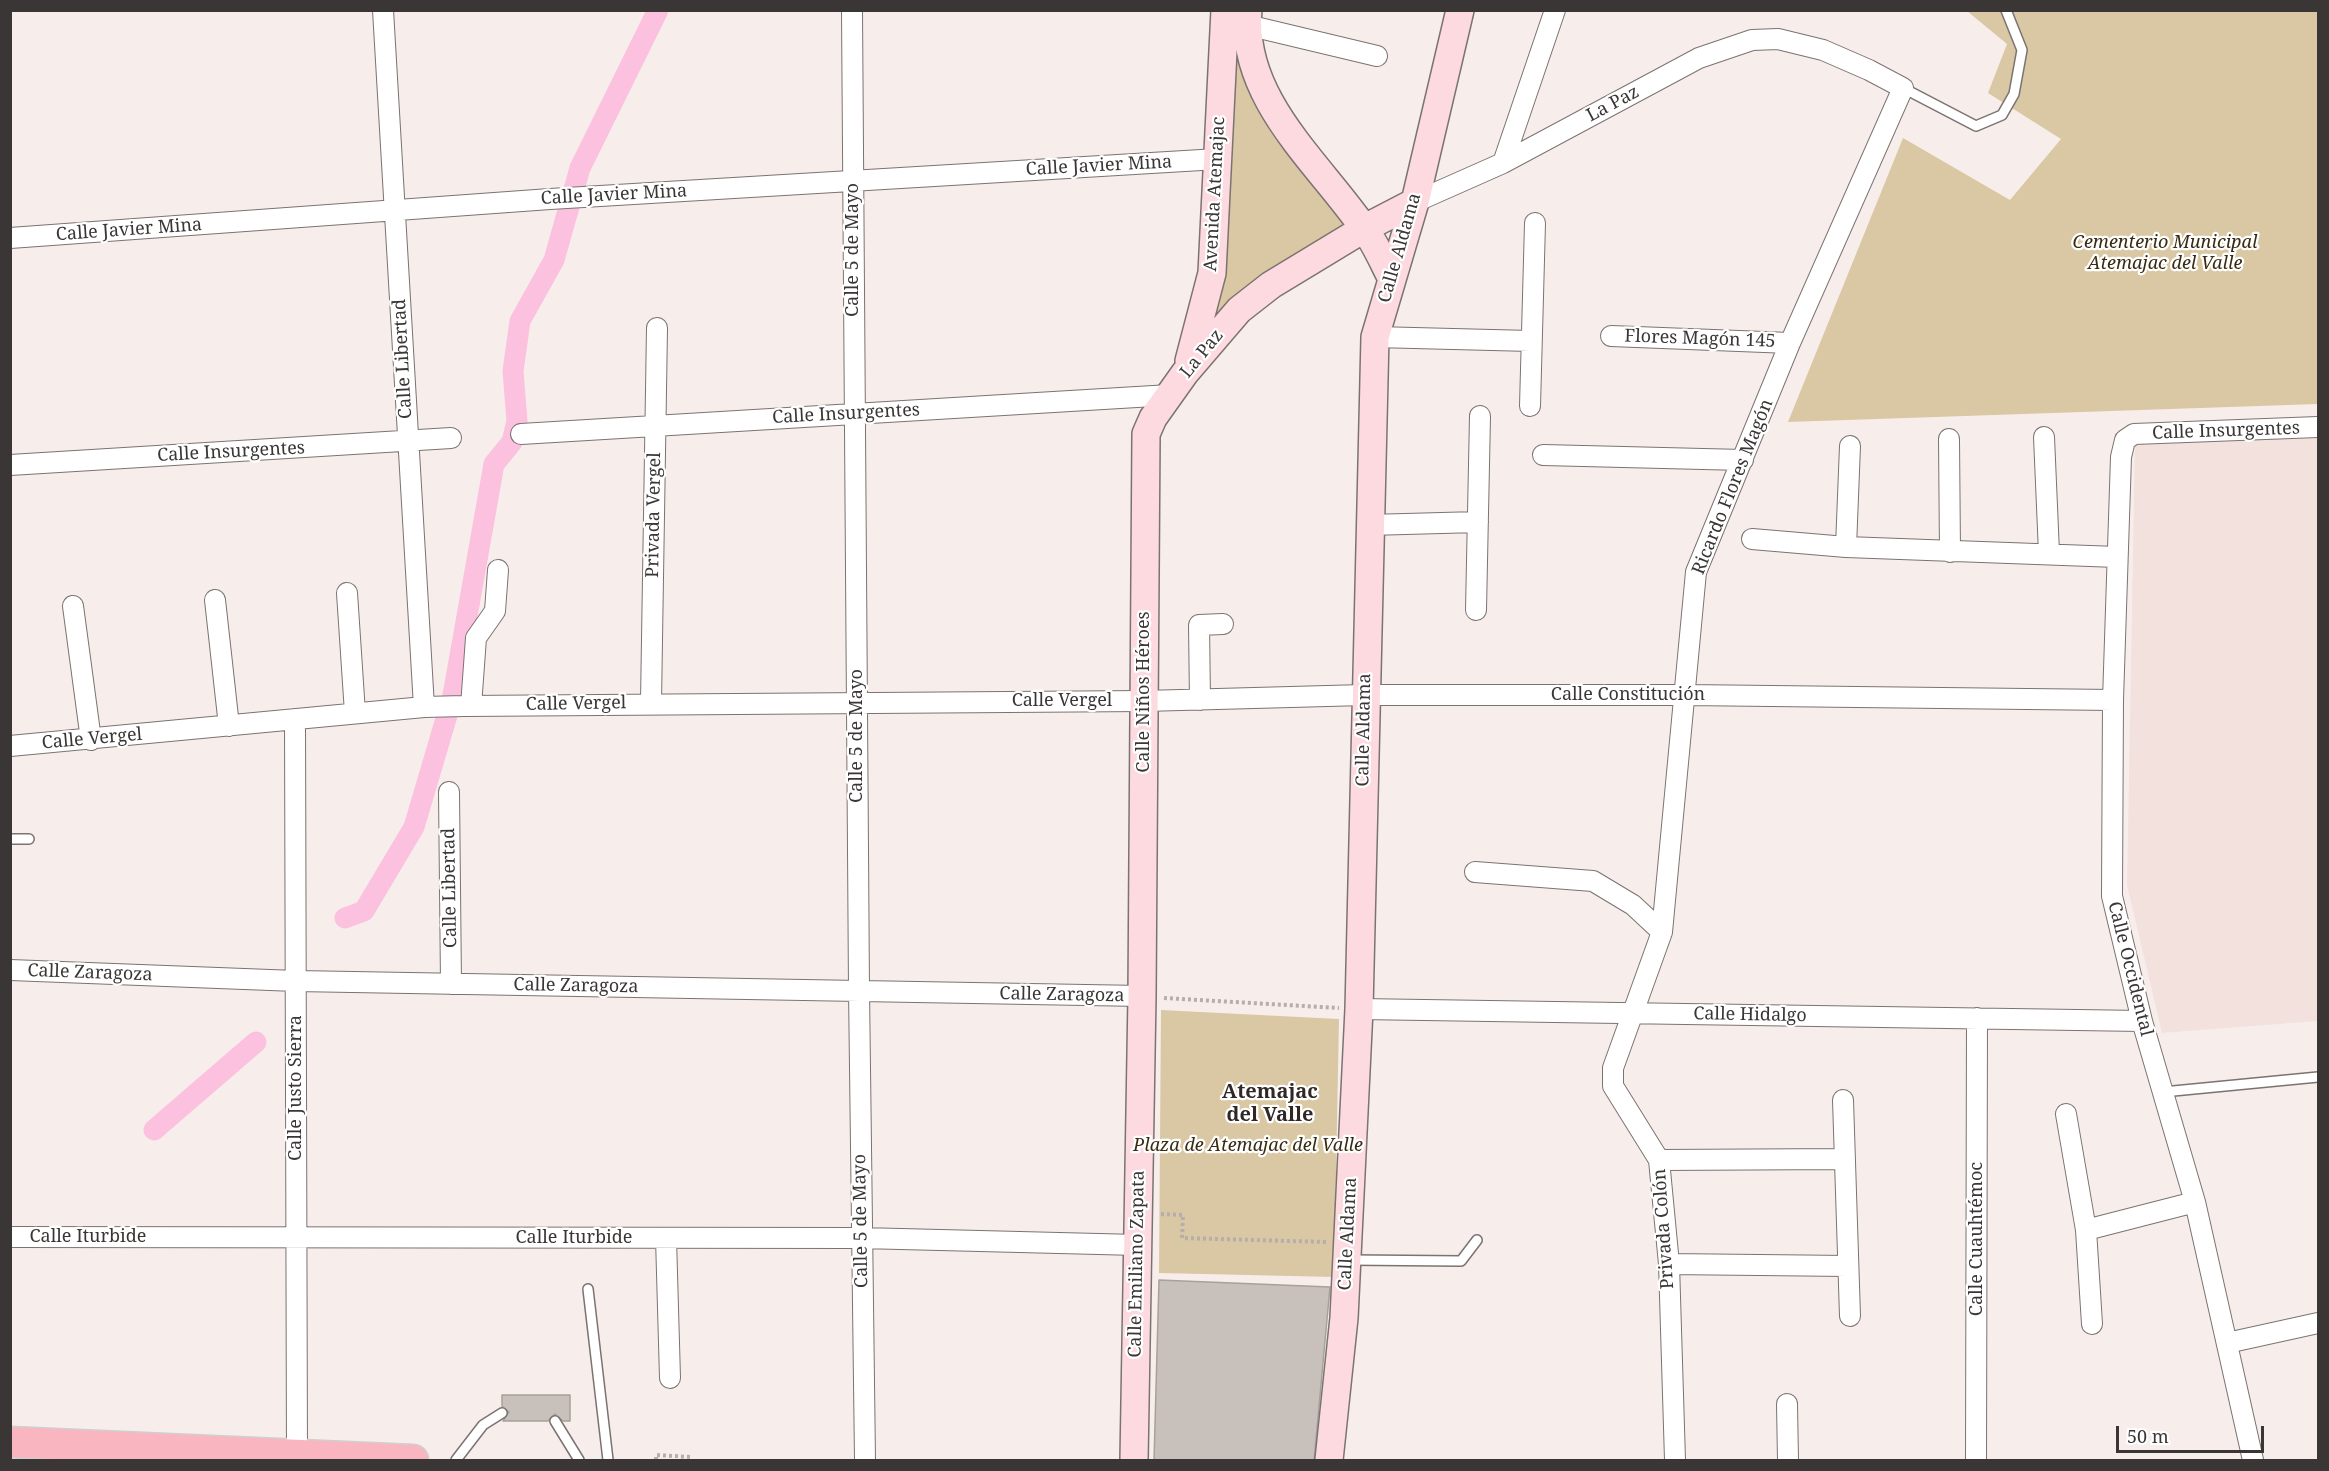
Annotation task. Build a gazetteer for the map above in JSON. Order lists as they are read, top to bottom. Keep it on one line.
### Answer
{"streets":{"street":["La Paz","Calle Javier Mina","Avenida Atemajac","Calle Aldama","Calle 5 de Mayo","Flores Magón 145","Calle Libertad","Calle Insurgentes","Ricardo Flores Magón","Privada Vergel","Calle Niños Héroes","Calle Constitución","Calle Vergel","Calle Occidental","Calle Zaragoza","Calle Hidalgo","Calle Justo Sierra","Privada Colón","Calle Iturbide","Calle Cuauhtémoc","Calle Emiliano Zapata"]},"crossings":[["La Paz","Avenida Atemajac"],["La Paz","Calle Aldama"],["La Paz","Calle Insurgentes"],["La Paz","Ricardo Flores Magón"],["La Paz","Calle Niños Héroes"],["Calle Javier Mina","Avenida Atemajac"],["Calle Javier Mina","Calle 5 de Mayo"],["Calle Javier Mina","Calle Libertad"],["Avenida Atemajac","Calle Insurgentes"],["Avenida Atemajac","Calle Niños Héroes"],["Calle Aldama","Calle Constitución"],["Calle Aldama","Calle Hidalgo"],["Calle 5 de Mayo","Calle Insurgentes"],["Calle 5 de Mayo","Calle Vergel"],["Calle 5 de Mayo","Calle Zaragoza"],["Calle 5 de Mayo","Calle Iturbide"],["Flores Magón 145","Ricardo Flores Magón"],["Calle Libertad","Calle Insurgentes"],["Calle Libertad","Calle Vergel"],["Calle Libertad","Calle Zaragoza"],["Calle Insurgentes","Privada Vergel"],["Calle Insurgentes","Calle Niños Héroes"],["Calle Insurgentes","Calle Occidental"],["Ricardo Flores Magón","Calle Constitución"],["Ricardo Flores Magón","Calle Hidalgo"],["Ricardo Flores Magón","Privada Colón"],["Privada Vergel","Calle Vergel"],["Calle Niños Héroes","Calle Constitución"],["Calle Niños Héroes","Calle Vergel"],["Calle Niños Héroes","Calle Zaragoza"],["Calle Niños Héroes","Calle Emiliano Zapata"],["Calle Constitución","Calle Vergel"],["Calle Constitución","Calle Occidental"],["Calle Vergel","Calle Justo Sierra"],["Calle Occidental","Calle Hidalgo"],["Calle Zaragoza","Calle Justo Sierra"],["Calle Zaragoza","Calle Emiliano Zapata"],["Calle Hidalgo","Privada Colón"],["Calle Hidalgo","Calle Cuauhtémoc"],["Calle Justo Sierra","Calle Iturbide"],["Calle Iturbide","Calle Emiliano Zapata"]],"districts":["Atemajac del Valle"],"parks":["Cementerio Municipal Atemajac del Valle","Plaza de Atemajac del Valle"],"scale_bar":"50 m"}
